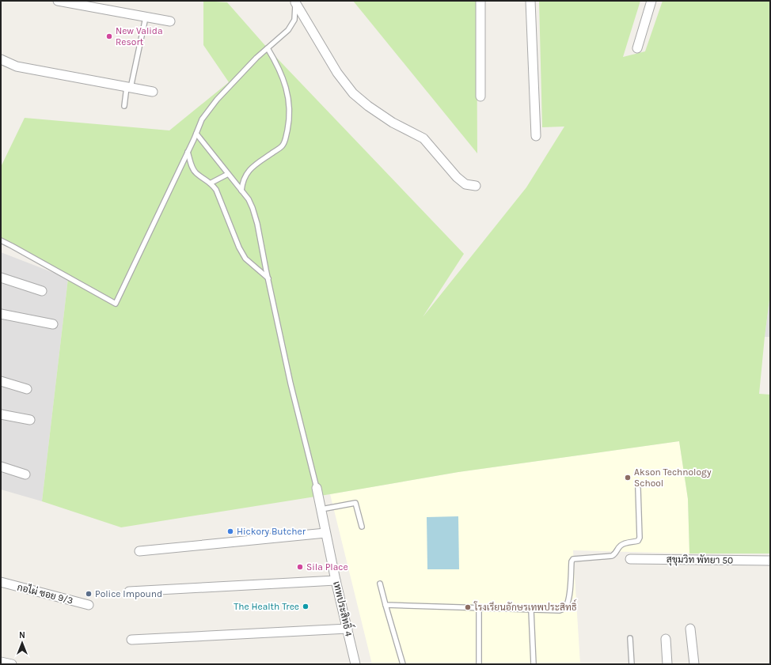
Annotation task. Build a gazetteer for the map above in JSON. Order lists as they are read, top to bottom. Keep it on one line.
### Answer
{"streets":{"street":["สุขุมวิท พัทยา 50","กอไผ่ ซอย 9/3","เทพประสิทธิ์ 4"]},"places":["New Valida Resort","Akson Technology School","Hickory Butcher","Sila Place","Police Impound","The Health Tree","โรงเรียนอักษรเทพประสิทธิ์"],"north":"top"}
